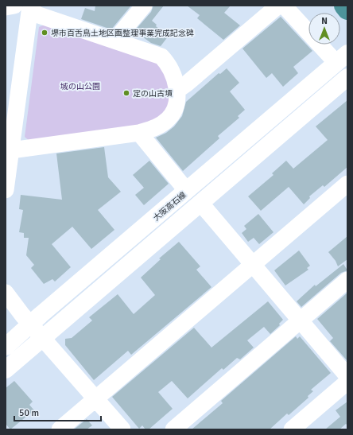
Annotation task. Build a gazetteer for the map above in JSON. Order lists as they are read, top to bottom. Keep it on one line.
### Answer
{"streets":{"main road":["大阪高石線"]},"parks":["城の山公園"],"places":["堺市百舌鳥土地区画整理事業完成記念碑","定の山古墳"],"scale_bar":"50 m","north":"top"}
